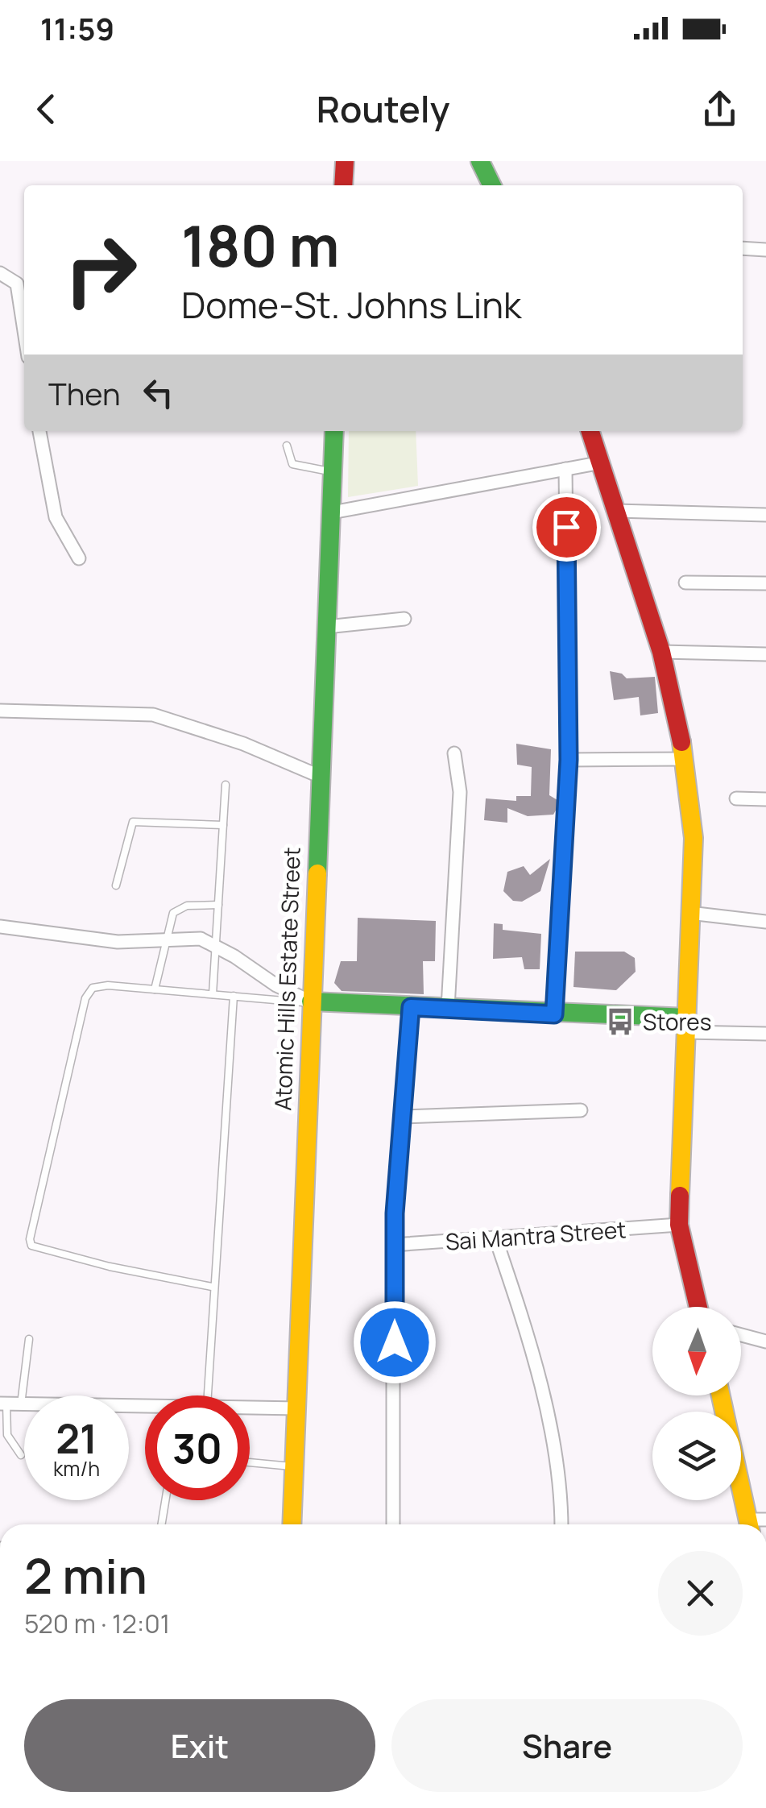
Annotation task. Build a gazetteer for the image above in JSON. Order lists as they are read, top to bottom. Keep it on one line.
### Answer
{"streets":{"main road":["Atomic Hills Estate Street"],"street":["Sai Mantra Street"]},"places":{"bus stop":["Stores"]},"north":"bottom","page":{"status":"11:59","header":"Routely","turn":["180 m","Dome-St. Johns Link"],"then":"Then","speed":"21 km/h","limit":"30","heading":["2 min","520 m · 12:01"],"buttons":["Exit","Share"]}}
